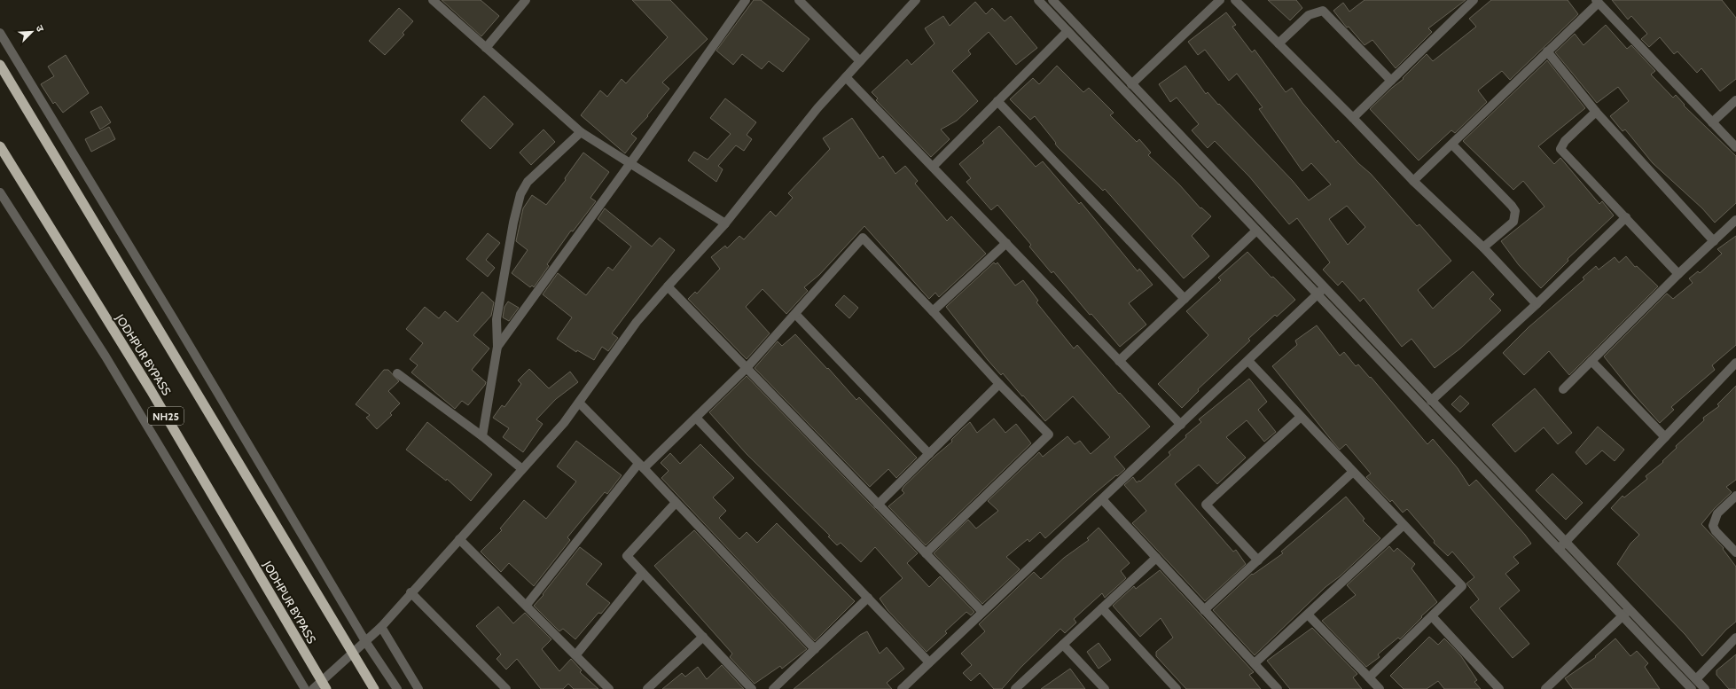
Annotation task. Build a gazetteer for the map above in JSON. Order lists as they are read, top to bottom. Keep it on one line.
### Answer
{"streets":{"highway":["JODHPUR BYPASS","NH25"]},"north":"top right"}
